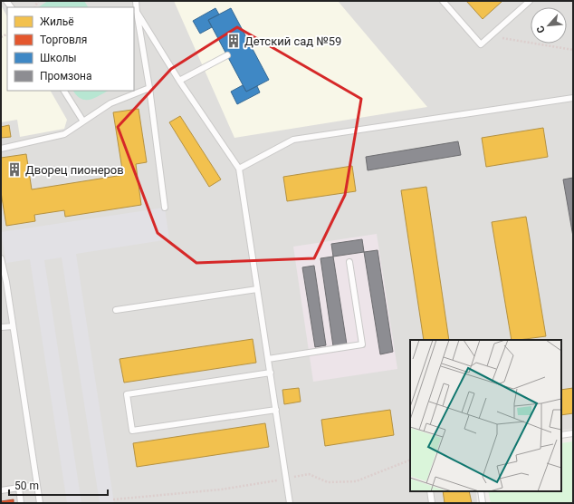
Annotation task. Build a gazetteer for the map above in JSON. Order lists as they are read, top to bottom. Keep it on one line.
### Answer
{"places":{"building":["Детский сад №59","Дворец пионеров"]},"legend":["Жильё","Торговля","Школы","Промзона"],"scale_bar":"50 m","north":"bottom left"}
